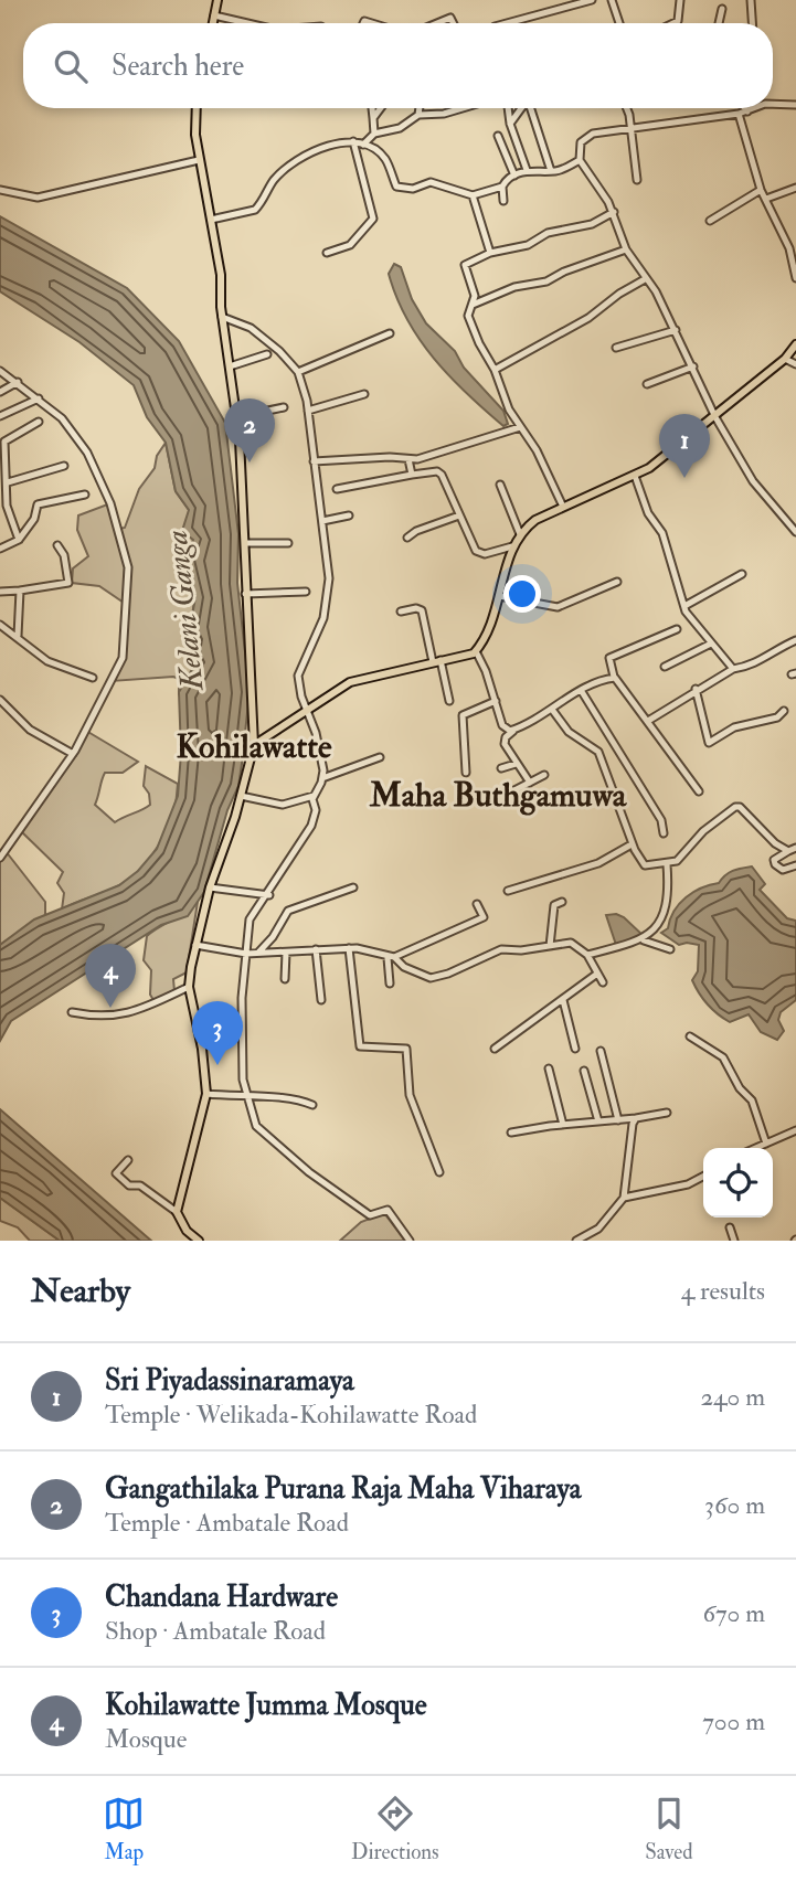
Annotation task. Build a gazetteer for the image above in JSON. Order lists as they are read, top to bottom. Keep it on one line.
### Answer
{"districts":["Kohilawatte","Maha Buthgamuwa"],"water":["Kelani Ganga"],"page":{"search":"Search here","pins":["2","1","4","3"],"heading":["Nearby","4 results"],"list":[{"mark":"1","name":"Sri Piyadassinaramaya","note":"Temple · Welikada-Kohilawatte Road","value":"240 m"},{"mark":"2","name":"Gangathilaka Purana Raja Maha Viharaya","note":"Temple · Ambatale Road","value":"360 m"},{"mark":"3","name":"Chandana Hardware","note":"Shop · Ambatale Road","value":"670 m"},{"mark":"4","name":"Kohilawatte Jumma Mosque","note":"Mosque","value":"700 m"}],"nav":["Map","Directions","Saved"]}}
